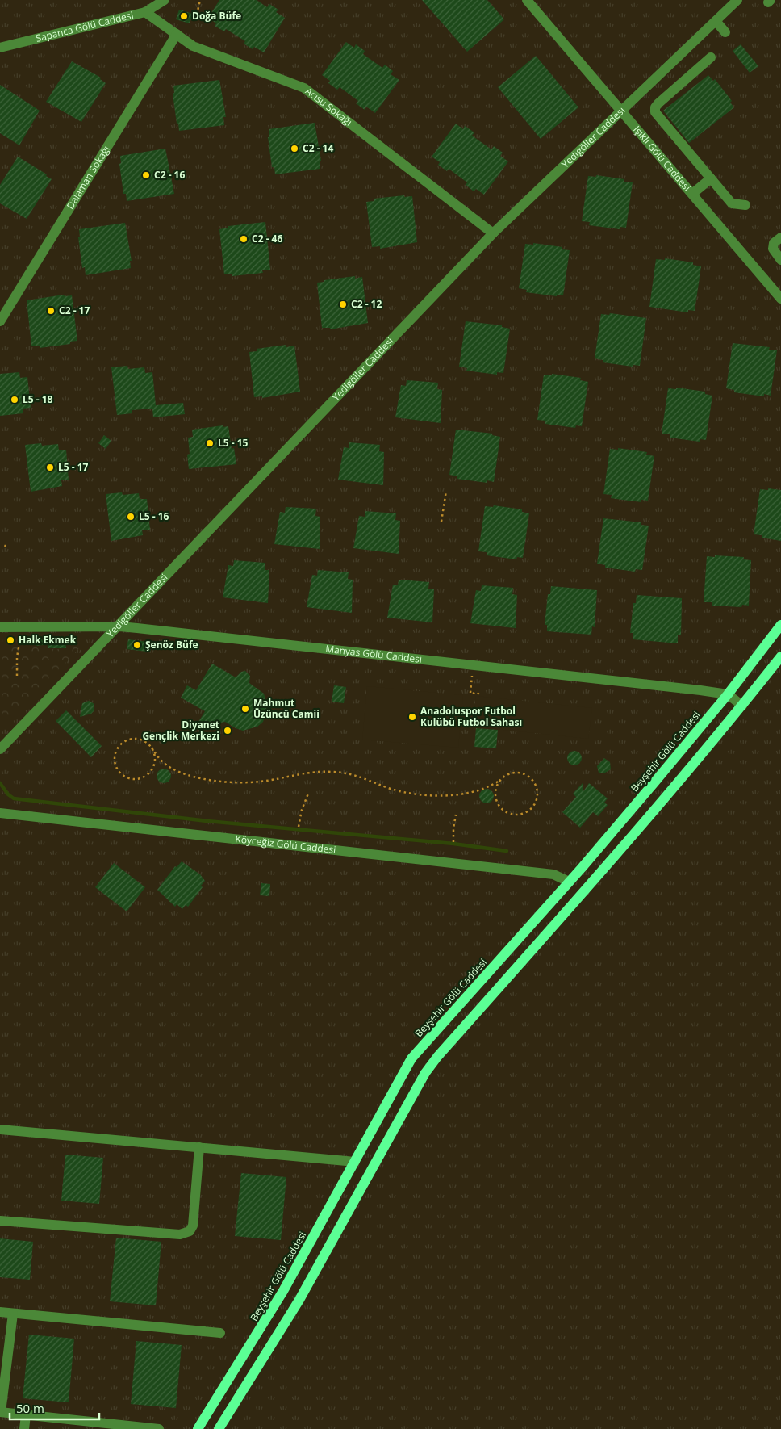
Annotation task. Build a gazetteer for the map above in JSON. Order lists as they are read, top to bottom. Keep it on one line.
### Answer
{"streets":{"main road":["Beyşehir Gölü Caddesi"],"street":["Sapanca Gölü Caddesi","Acısu Sokağı","Yedigöller Caddesi","Işıklı Gölü Caddesi","Dalaman Sokağı","Manyas Gölü Caddesi","Köyceğiz Gölü Caddesi"]},"crossings":[["Sapanca Gölü Caddesi","Acısu Sokağı"],["Acısu Sokağı","Yedigöller Caddesi"],["Acısu Sokağı","Dalaman Sokağı"],["Yedigöller Caddesi","Işıklı Gölü Caddesi"],["Yedigöller Caddesi","Manyas Gölü Caddesi"],["Manyas Gölü Caddesi","Beyşehir Gölü Caddesi"],["Beyşehir Gölü Caddesi","Köyceğiz Gölü Caddesi"]],"places":["Doğa Büfe","C2 - 14","C2 - 16","C2 - 46","C2 - 12","C2 - 17","L5 - 18","L5 - 15","L5 - 17","L5 - 16","Halk Ekmek","Şenöz Büfe","Mahmut Üzüncü Camii","Anadoluspor Futbol Kulübü Futbol Sahası","Diyanet Gençlik Merkezi"],"scale_bar":"50 m"}
